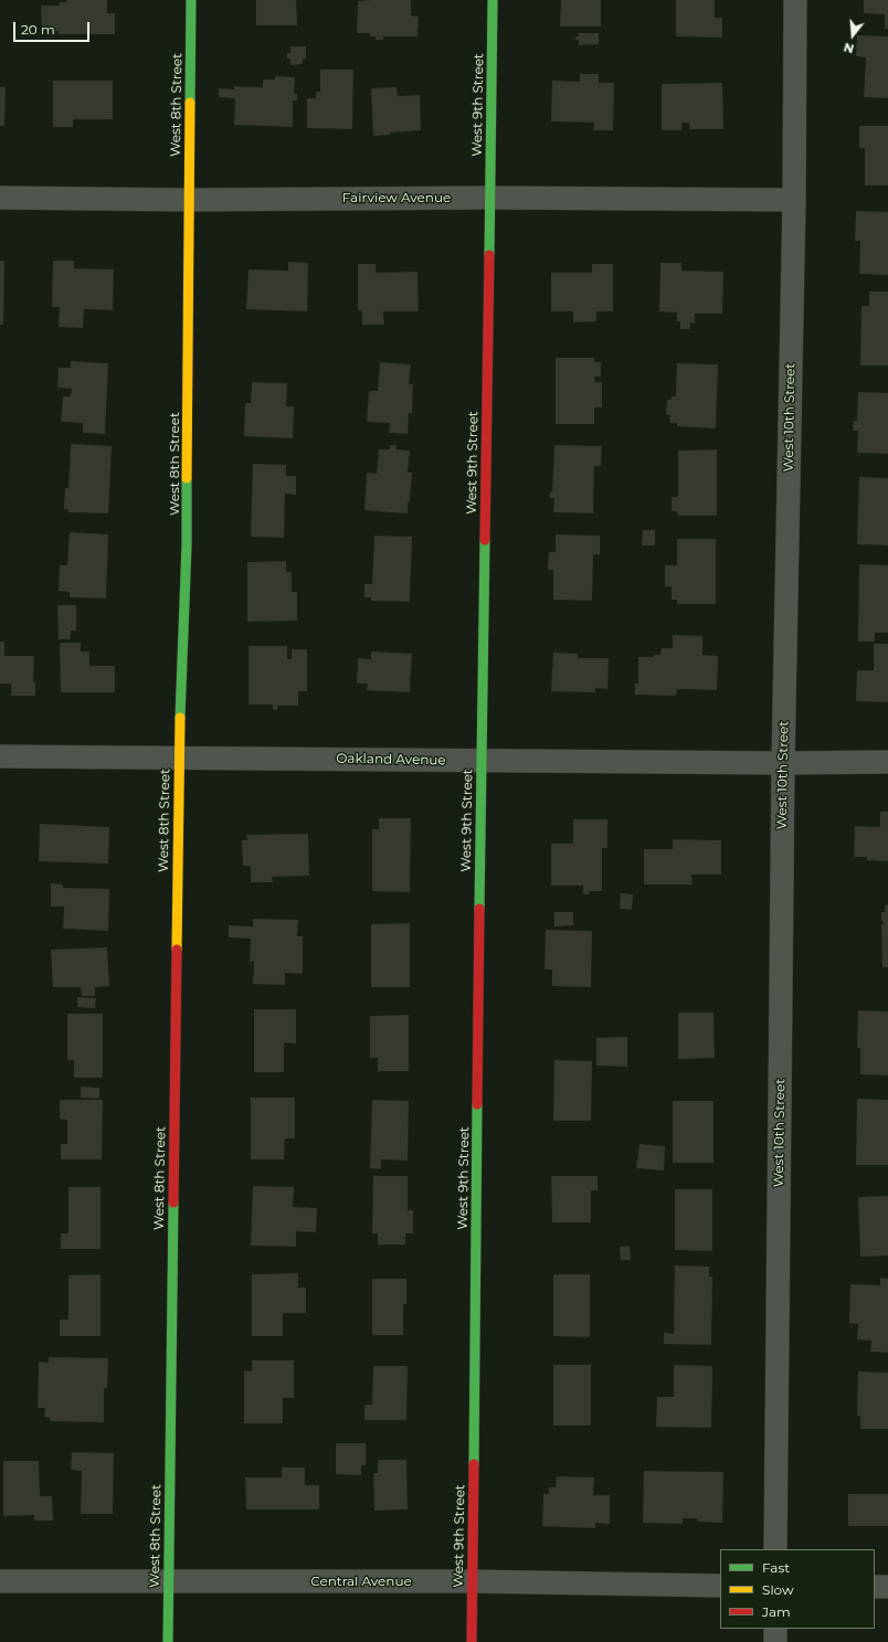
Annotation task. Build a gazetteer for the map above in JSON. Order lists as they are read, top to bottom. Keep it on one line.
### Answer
{"streets":{"street":["West 8th Street","West 9th Street","Fairview Avenue","West 10th Street","Oakland Avenue","Central Avenue"]},"crossings":[["West 8th Street","Fairview Avenue"],["West 8th Street","Oakland Avenue"],["West 8th Street","Central Avenue"],["West 9th Street","Fairview Avenue"],["West 9th Street","Oakland Avenue"],["West 9th Street","Central Avenue"],["Fairview Avenue","West 10th Street"],["West 10th Street","Oakland Avenue"]],"legend":["Fast","Slow","Jam"],"scale_bar":"20 m","north":"bottom"}
